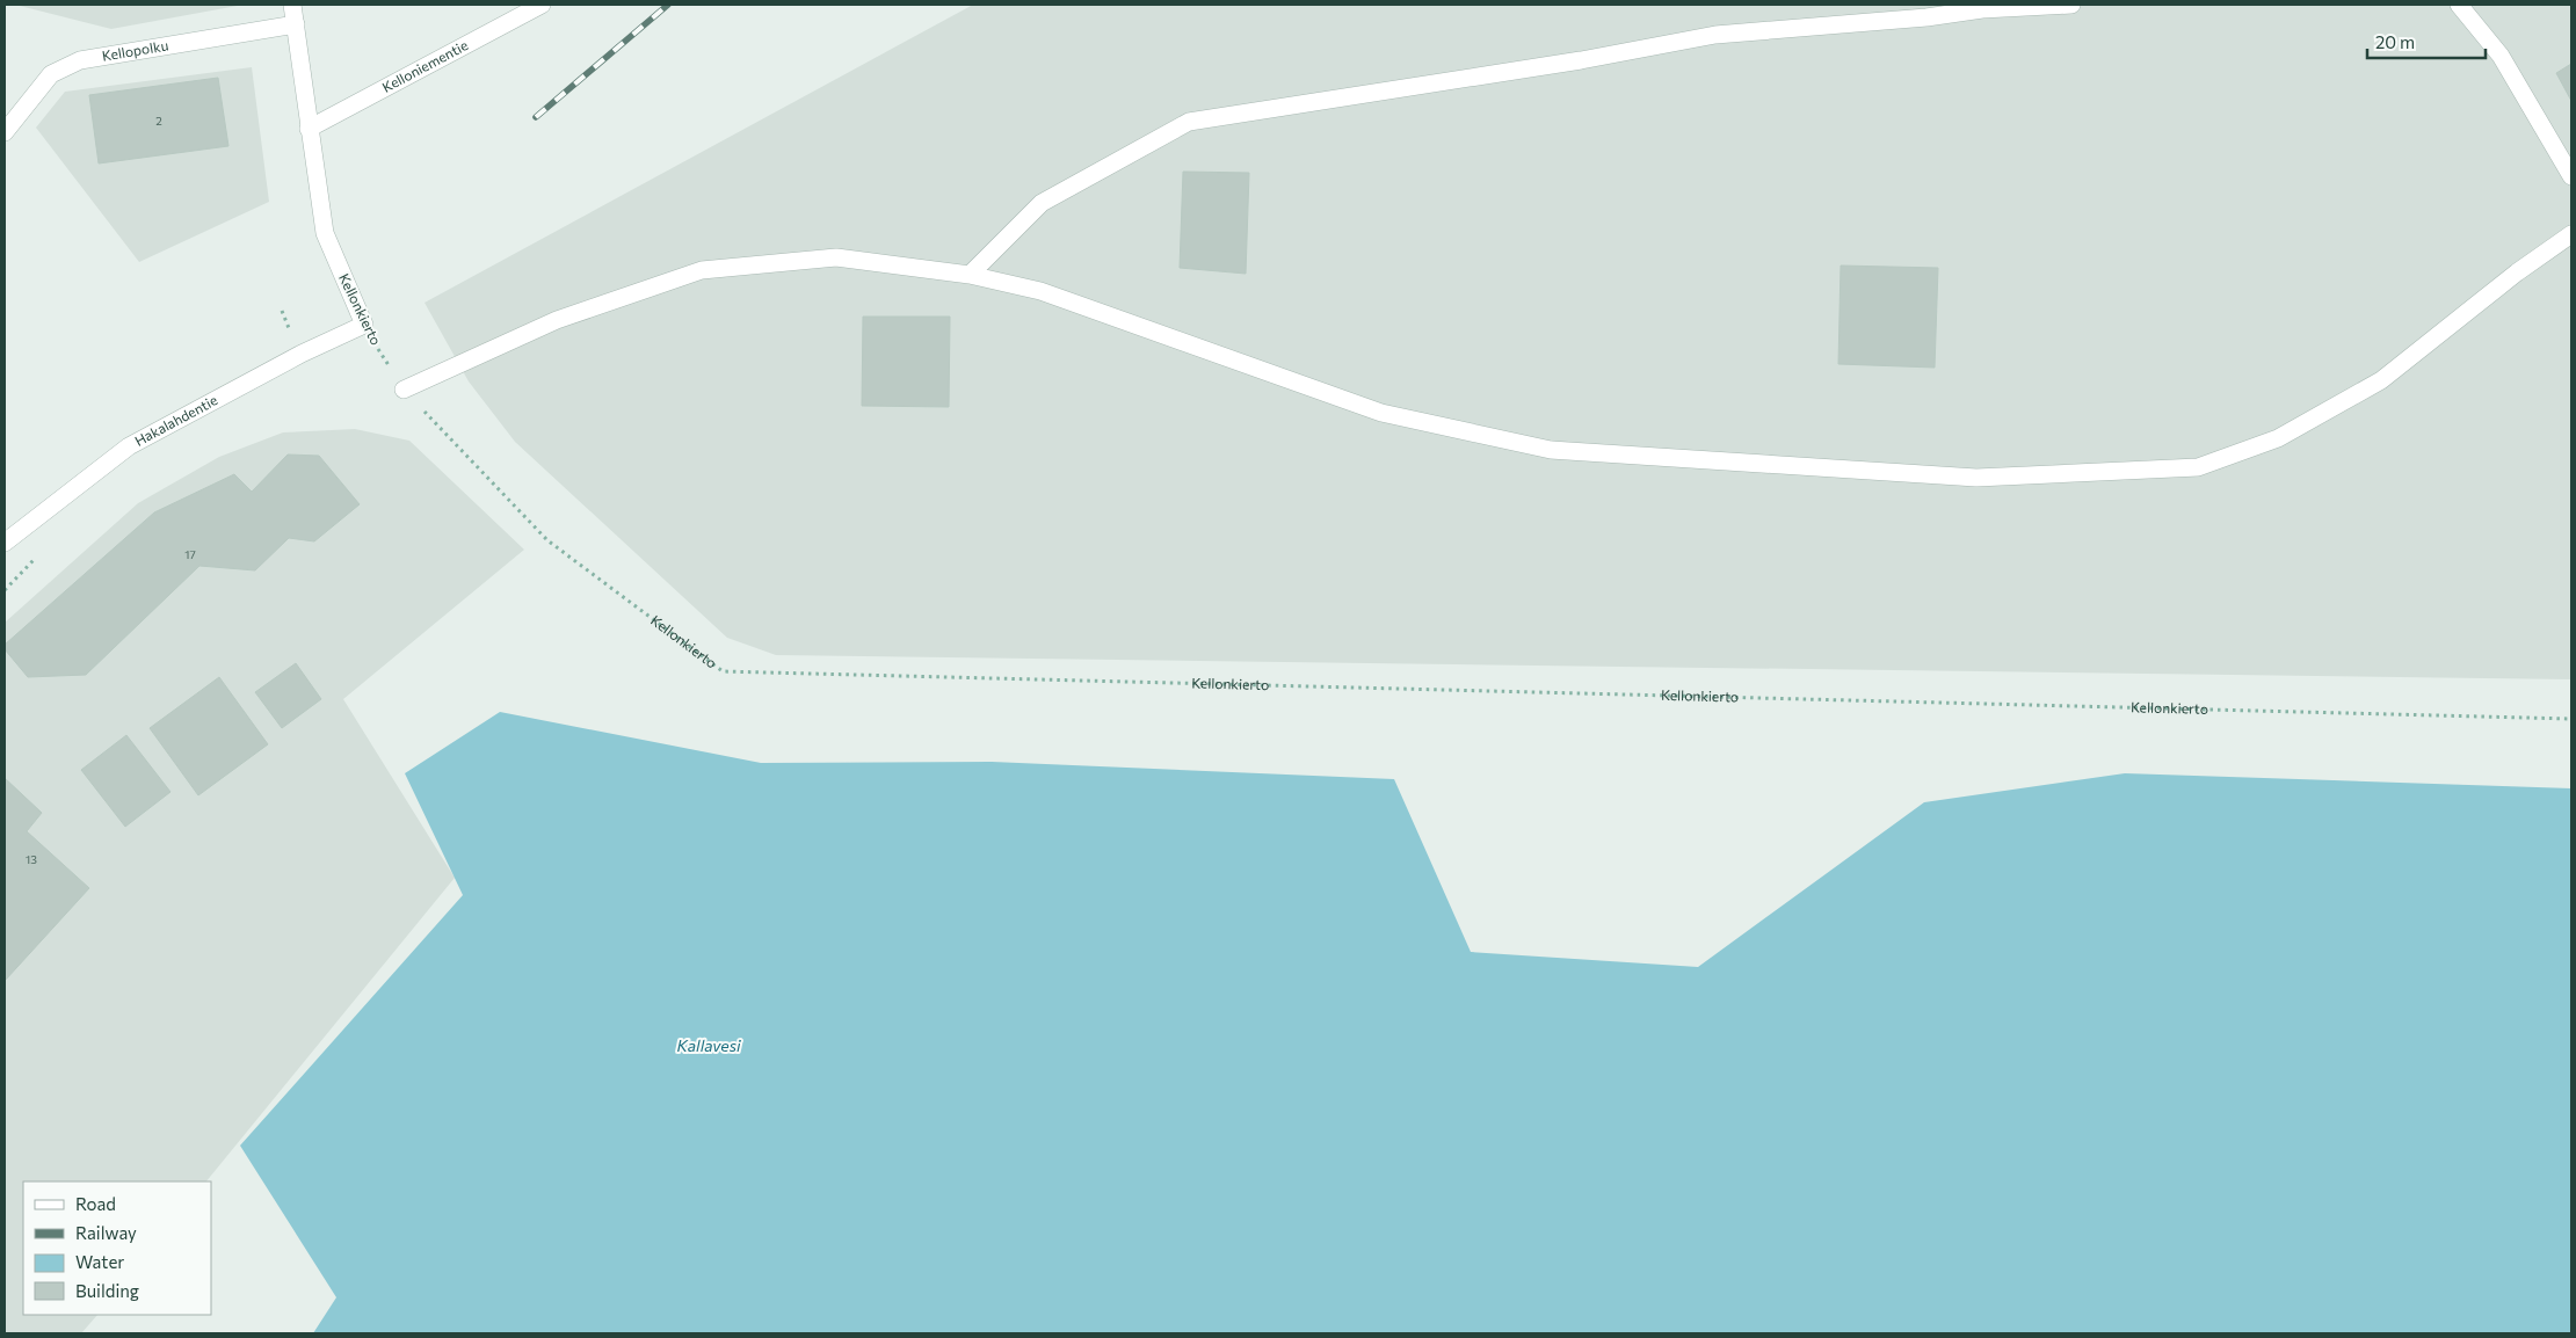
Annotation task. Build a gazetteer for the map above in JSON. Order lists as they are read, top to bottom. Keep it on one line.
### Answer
{"streets":{"street":["Kellopolku","Kelloniementie","Kellonkierto","Hakalahdentie"]},"crossings":[["Kellopolku","Kellonkierto"],["Kelloniementie","Kellonkierto"],["Kellonkierto","Hakalahdentie"]],"water":["Kallavesi"],"house_numbers":["2","17","13"],"legend":["Road","Railway","Water","Building"],"scale_bar":"20 m"}
